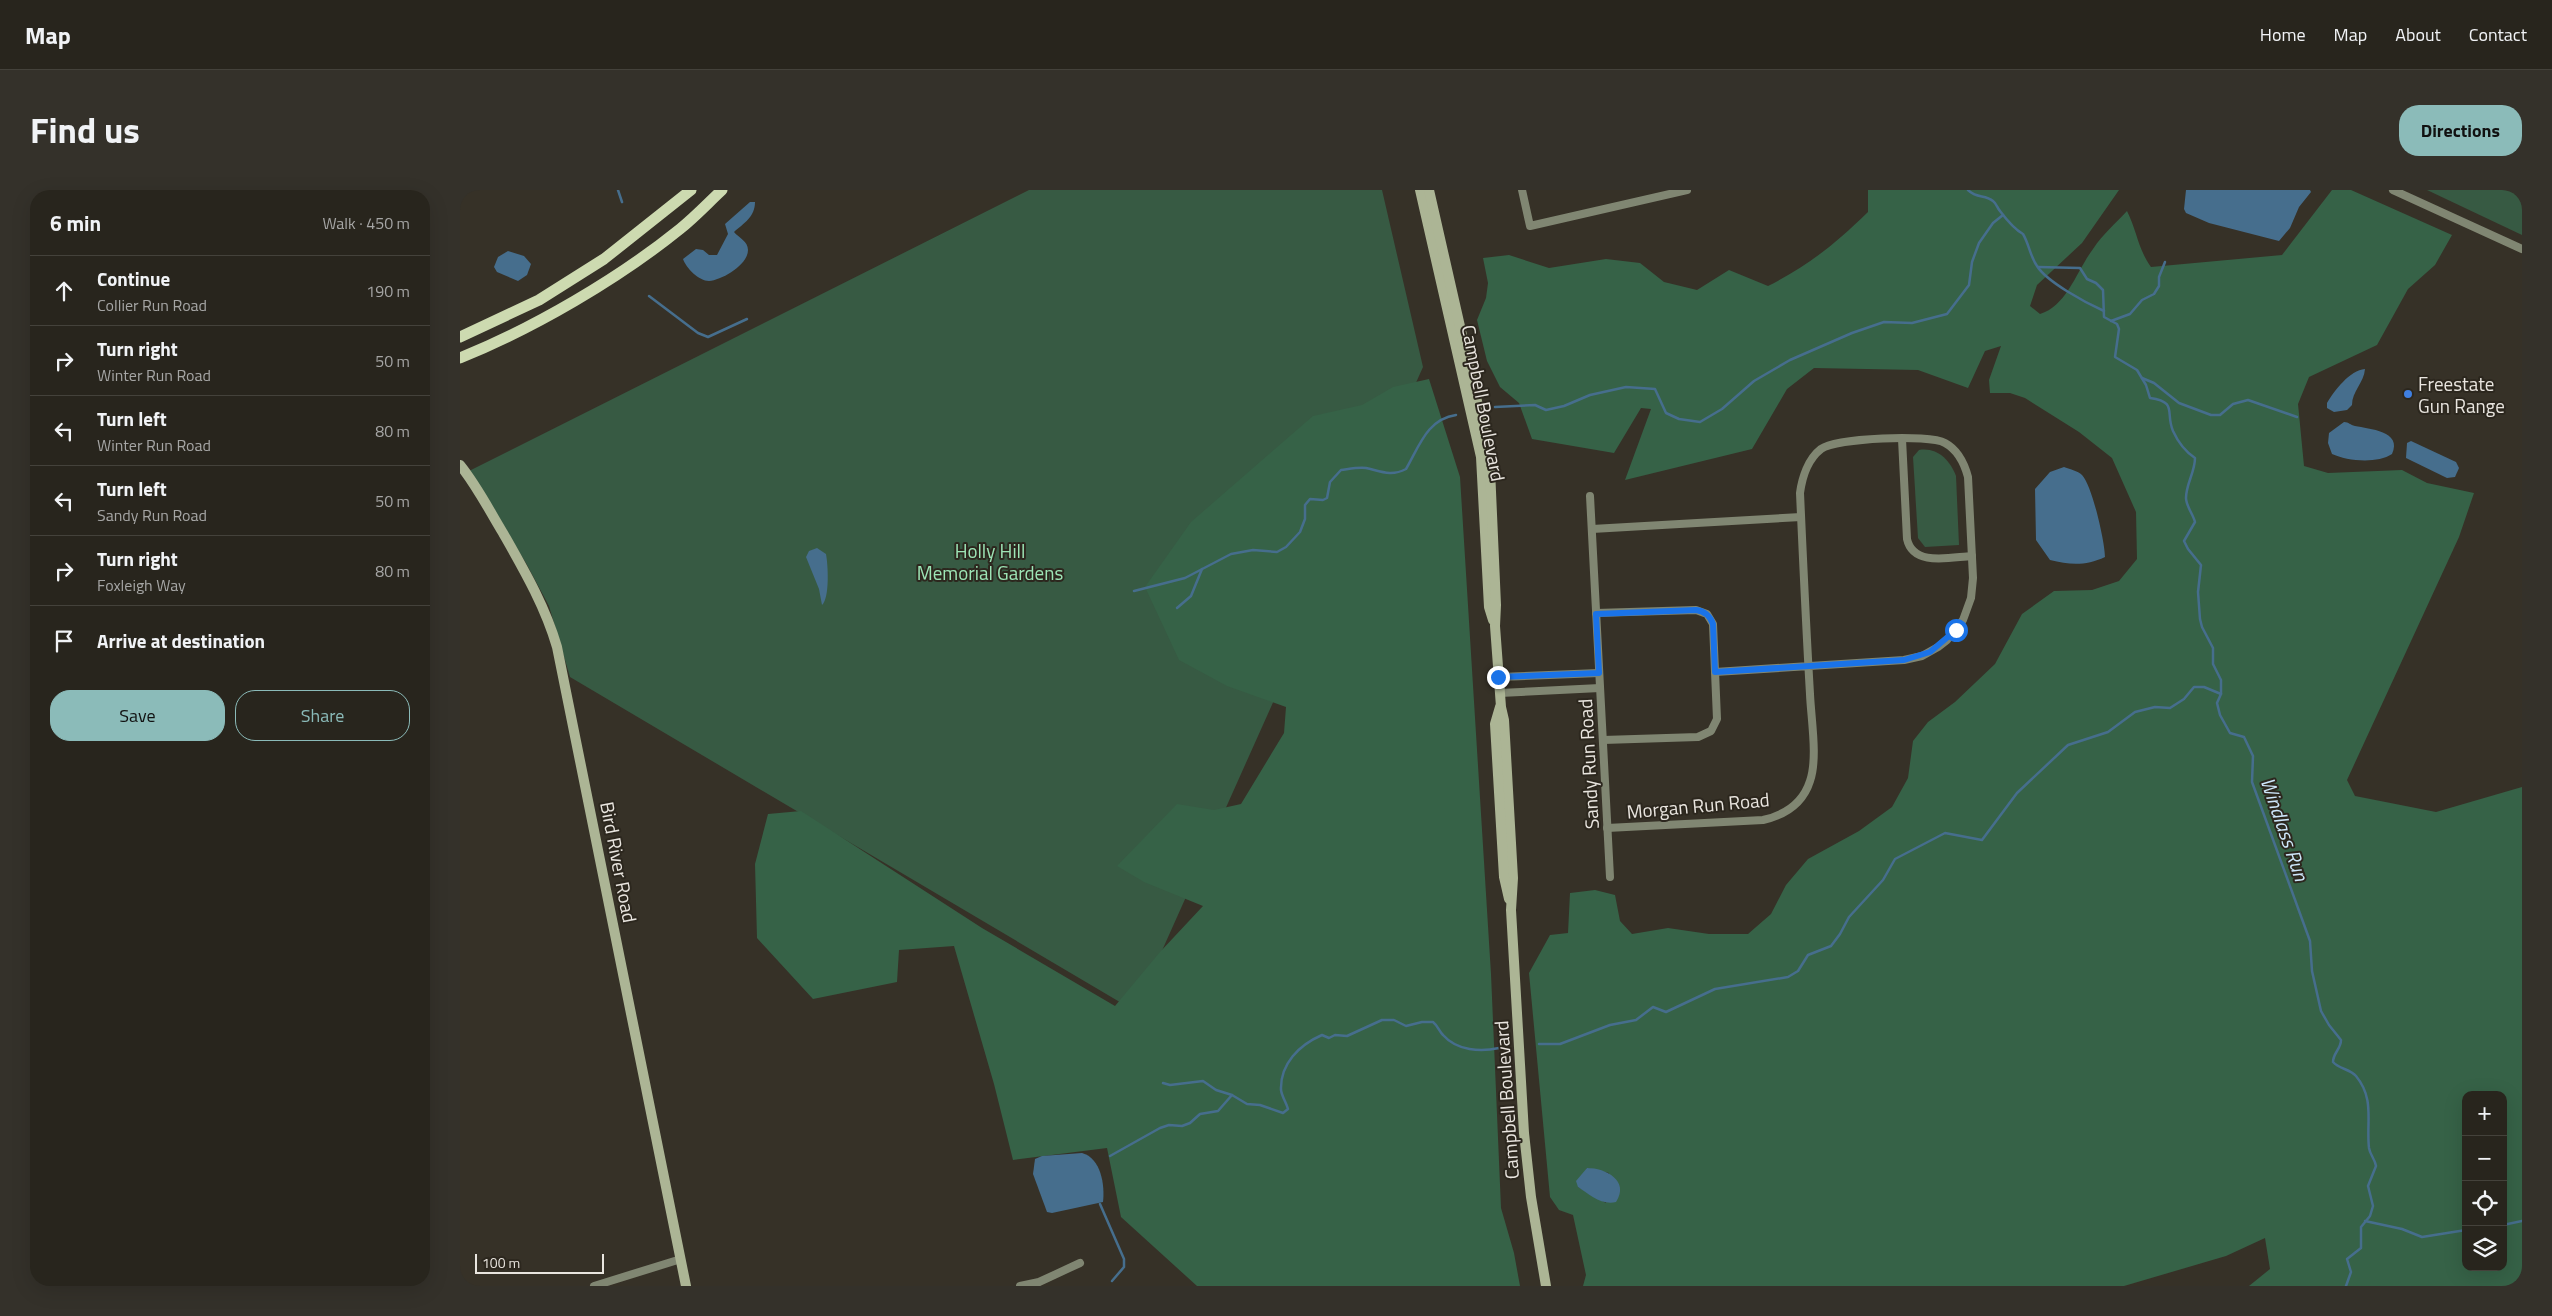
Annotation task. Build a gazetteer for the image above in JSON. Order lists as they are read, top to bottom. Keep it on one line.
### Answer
{"streets":{"street":["Campbell Boulevard","Sandy Run Road","Morgan Run Road","Bird River Road"]},"crossings":[["Sandy Run Road","Morgan Run Road"]],"water":["Windlass Run"],"parks":["Holly Hill Memorial Gardens"],"places":["Freestate Gun Range"],"scale_bar":"100 m","page":{"header":"Map","nav":["Home","Map","About","Contact"],"title":"Find us","buttons":["Directions",["Save","Share"]],"heading":["6 min","Walk · 450 m"],"list":[["Continue","Collier Run Road","190 m"],["Turn right","Winter Run Road","50 m"],["Turn left","Winter Run Road","80 m"],["Turn left","Sandy Run Road","50 m"],["Turn right","Foxleigh Way","80 m"],"Arrive at destination"],"map_buttons":["+","−"],"scale":"100 m"}}
